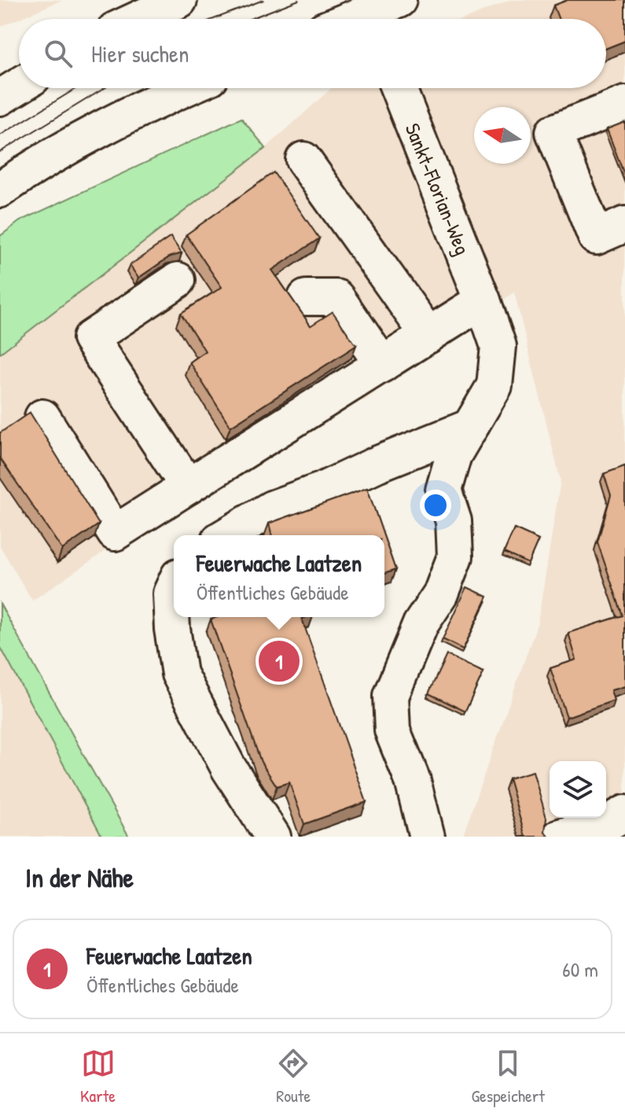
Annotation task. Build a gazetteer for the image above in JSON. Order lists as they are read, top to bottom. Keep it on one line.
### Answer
{"streets":{"main road":["Sankt-Florian-Weg"]},"north":"left","page":{"search":"Hier suchen","popup":["Feuerwache Laatzen","Öffentliches Gebäude"],"pins":"1","heading":"In der Nähe","list":[{"mark":"1","name":"Feuerwache Laatzen","note":"Öffentliches Gebäude","value":"60 m"}],"nav":["Karte","Route","Gespeichert"]}}
